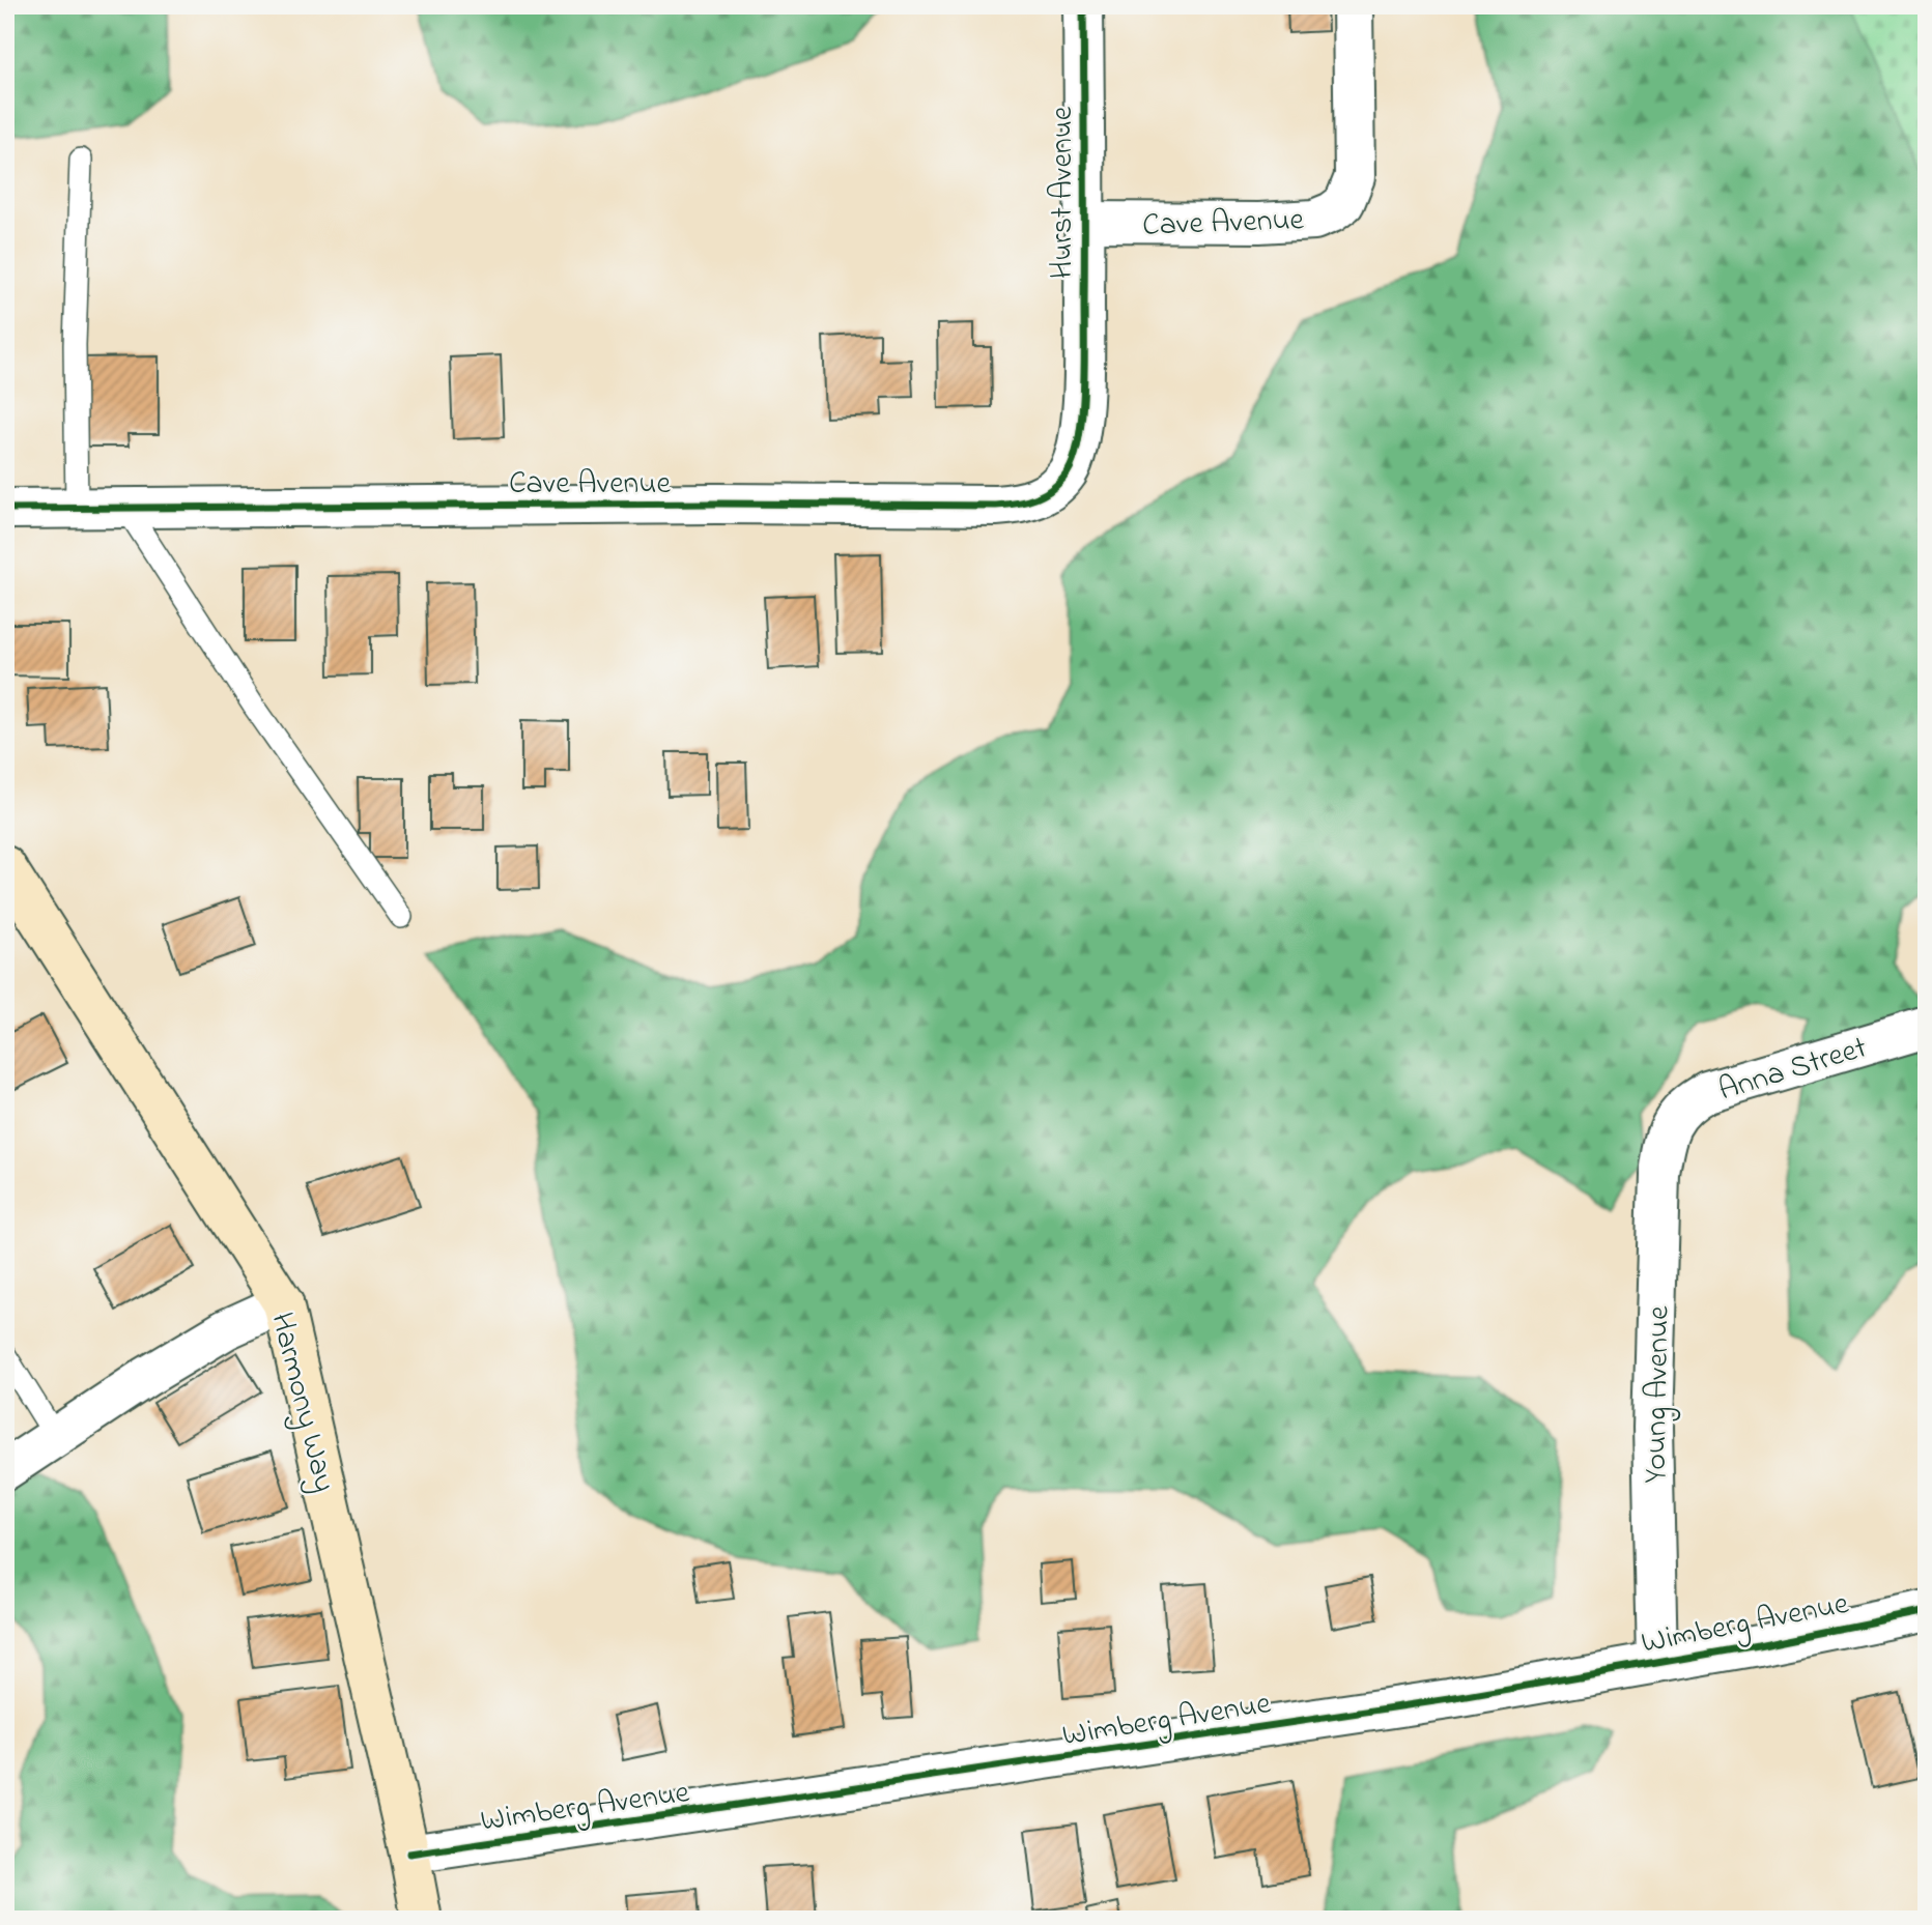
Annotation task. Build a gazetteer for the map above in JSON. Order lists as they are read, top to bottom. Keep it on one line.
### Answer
{"streets":{"street":["Hurst Avenue","Cave Avenue","Anna Street","Young Avenue","Harmony Way","Wimberg Avenue"]},"crossings":[["Hurst Avenue","Cave Avenue"],["Anna Street","Young Avenue"],["Young Avenue","Wimberg Avenue"],["Harmony Way","Wimberg Avenue"]]}
